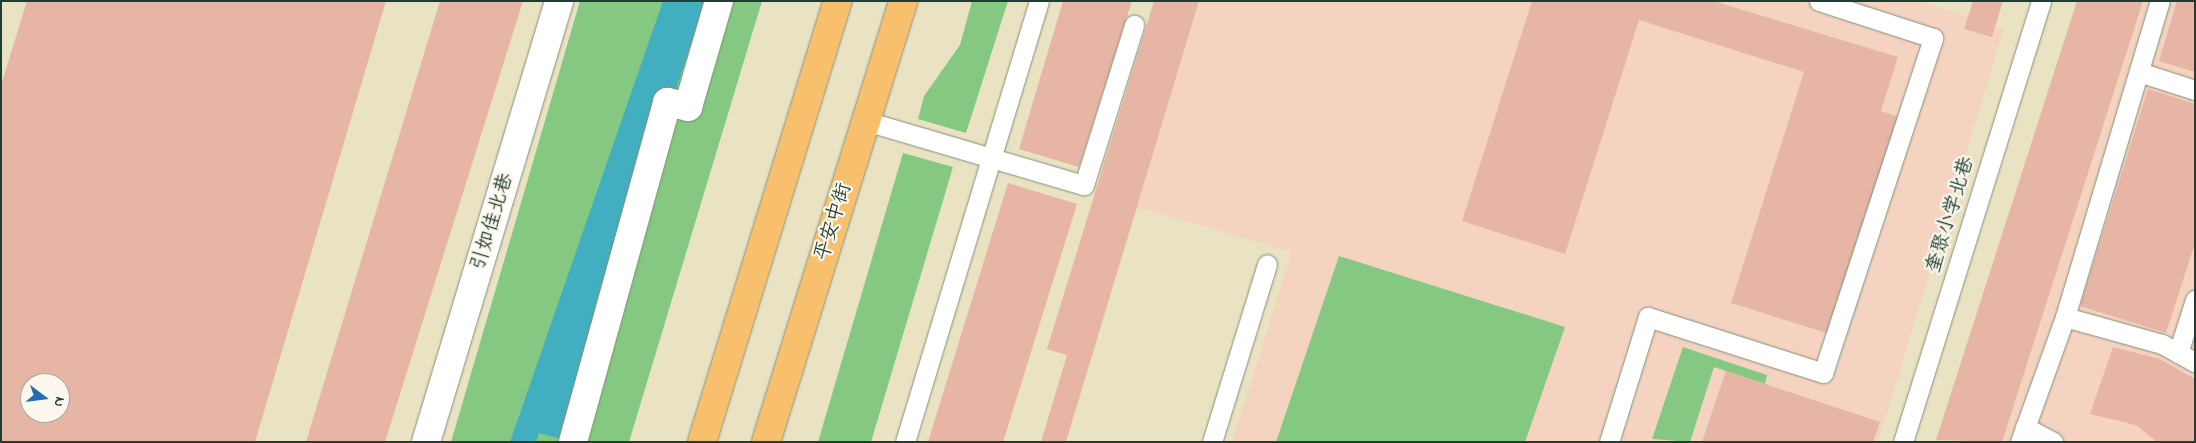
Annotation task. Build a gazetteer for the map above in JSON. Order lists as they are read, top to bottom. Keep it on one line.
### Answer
{"streets":{"main road":["平安中街"],"street":["引如佳北巷"],"lane":["奎聚小学北巷"]},"north":"right"}
